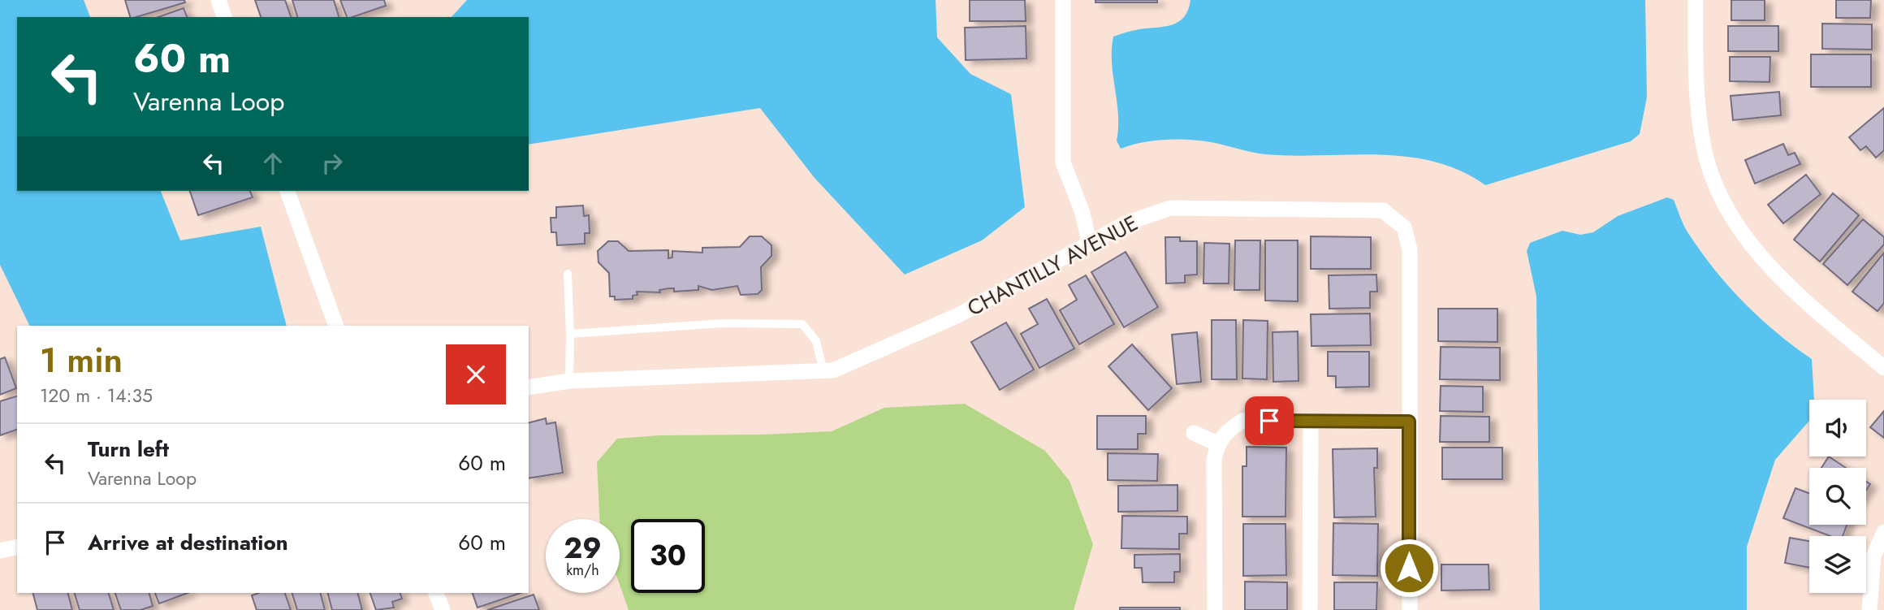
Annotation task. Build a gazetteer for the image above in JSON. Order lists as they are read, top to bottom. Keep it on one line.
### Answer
{"streets":{"street":["CHANTILLY AVENUE"]},"page":{"turn":["60 m","Varenna Loop"],"heading":["1 min","120 m · 14:35"],"list":[{"name":"Turn left","note":"Varenna Loop","value":"60 m"},{"name":"Arrive at destination","value":"60 m"}],"speed":"29 km/h","limit":"30"}}
